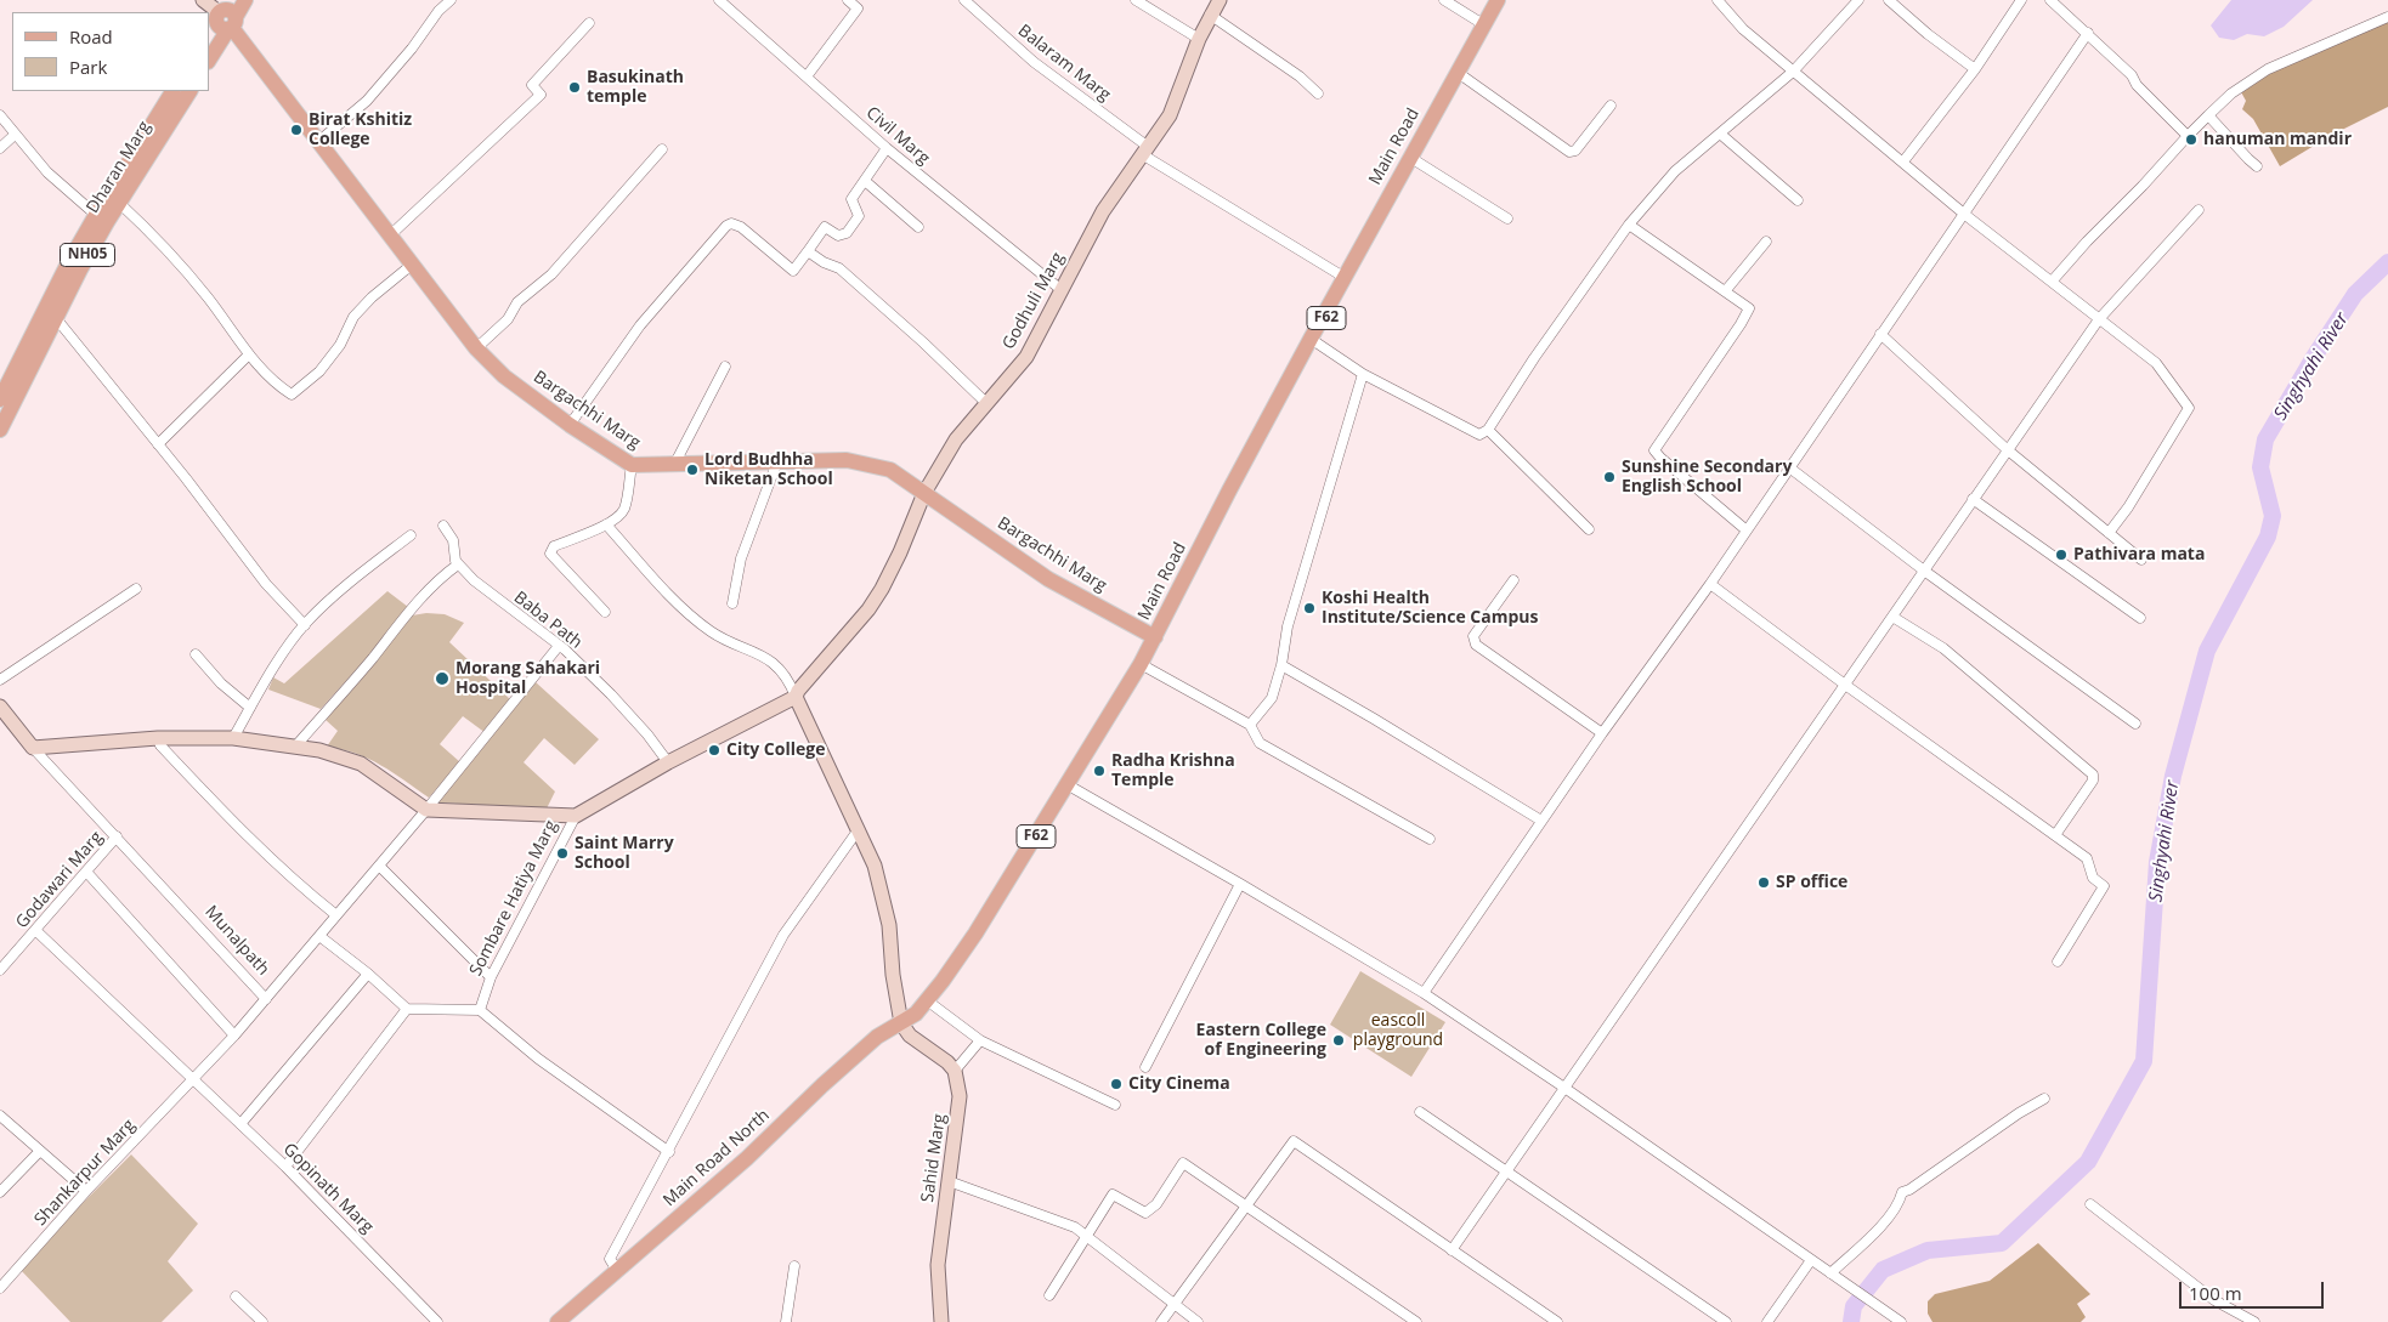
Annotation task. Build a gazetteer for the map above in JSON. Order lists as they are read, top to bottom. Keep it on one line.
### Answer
{"streets":{"main road":["Main Road","Dharan Marg","NH05","Godhuli Marg","F62","Bargachhi Marg","Sombare Hatiya Marg","Munalpath","Main Road North","Sahid Marg"],"street":["Balaram Marg","Civil Marg","Baba Path","Godawari Marg","Shankarpur Marg","Gopinath Marg"]},"crossings":[["Balaram Marg","Main Road"],["Balaram Marg","Godhuli Marg"],["Civil Marg","Godhuli Marg"],["Main Road","F62"],["Main Road","Bargachhi Marg"],["Godhuli Marg","Bargachhi Marg"],["Godhuli Marg","Sombare Hatiya Marg"],["F62","Bargachhi Marg"],["F62","Main Road North"],["Baba Path","Sombare Hatiya Marg"],["Baba Path","Munalpath"],["Godawari Marg","Munalpath"],["Godawari Marg","Gopinath Marg"],["Munalpath","Shankarpur Marg"],["Shankarpur Marg","Gopinath Marg"]],"water":["Singhyahi River"],"parks":["eascoll playground"],"places":["Basukinath temple","Birat Kshitiz College","hanuman mandir","Lord Budhha Niketan School","Sunshine Secondary English School","Pathivara mata","Koshi Health Institute/Science Campus","Morang Sahakari Hospital","City College","Radha Krishna Temple","Saint Marry School","SP office","Eastern College of Engineering","City Cinema"],"legend":["Road","Park"],"scale_bar":"100 m"}
